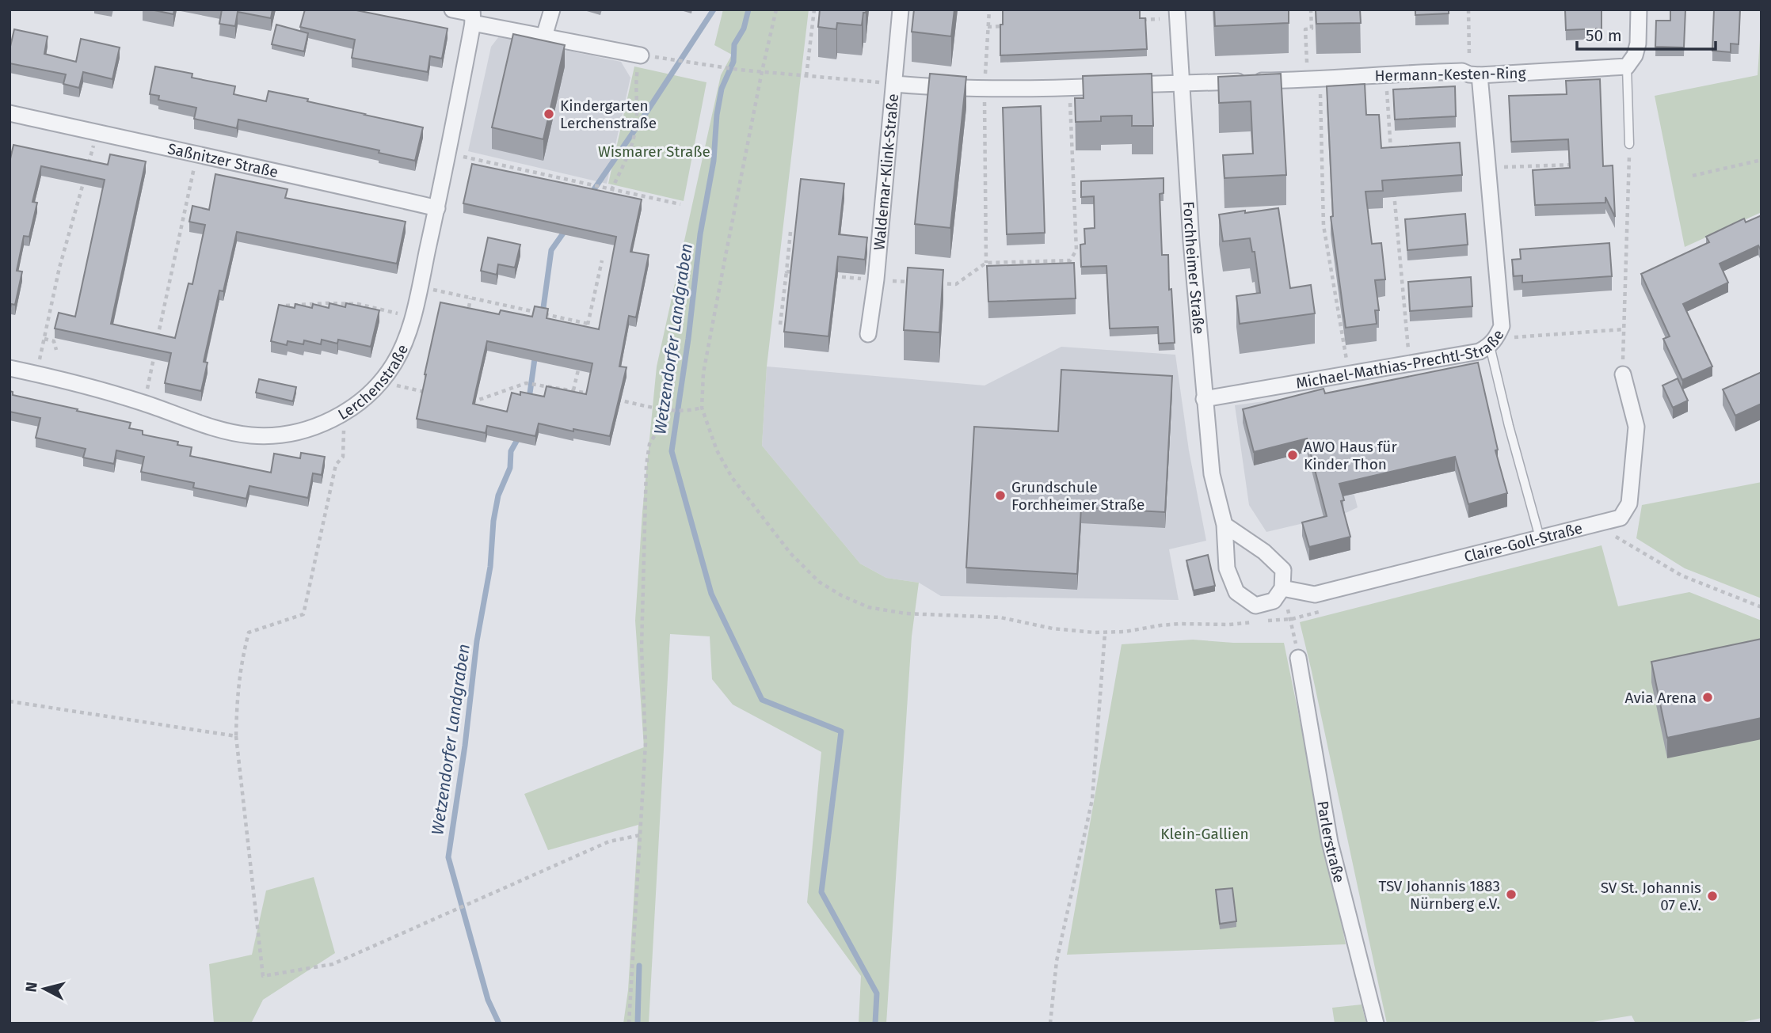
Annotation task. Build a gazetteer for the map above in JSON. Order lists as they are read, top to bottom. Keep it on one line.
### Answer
{"streets":{"street":["Hermann-Kesten-Ring","Saßnitzer Straße","Waldemar-Klink-Straße","Forchheimer Straße","Michael-Mathias-Prechtl-Straße","Lerchenstraße","Claire-Goll-Straße","Parlerstraße"]},"crossings":[["Hermann-Kesten-Ring","Waldemar-Klink-Straße"],["Hermann-Kesten-Ring","Forchheimer Straße"],["Hermann-Kesten-Ring","Michael-Mathias-Prechtl-Straße"],["Saßnitzer Straße","Lerchenstraße"],["Forchheimer Straße","Michael-Mathias-Prechtl-Straße"],["Forchheimer Straße","Claire-Goll-Straße"]],"water":["Wetzendorfer Landgraben"],"parks":["Wismarer Straße","Klein-Gallien"],"places":["Kindergarten Lerchenstraße","AWO Haus für Kinder Thon","Grundschule Forchheimer Straße","Avia Arena","TSV Johannis 1883 Nürnberg e.V.","SV St. Johannis 07 e.V."],"scale_bar":"50 m","north":"left"}
